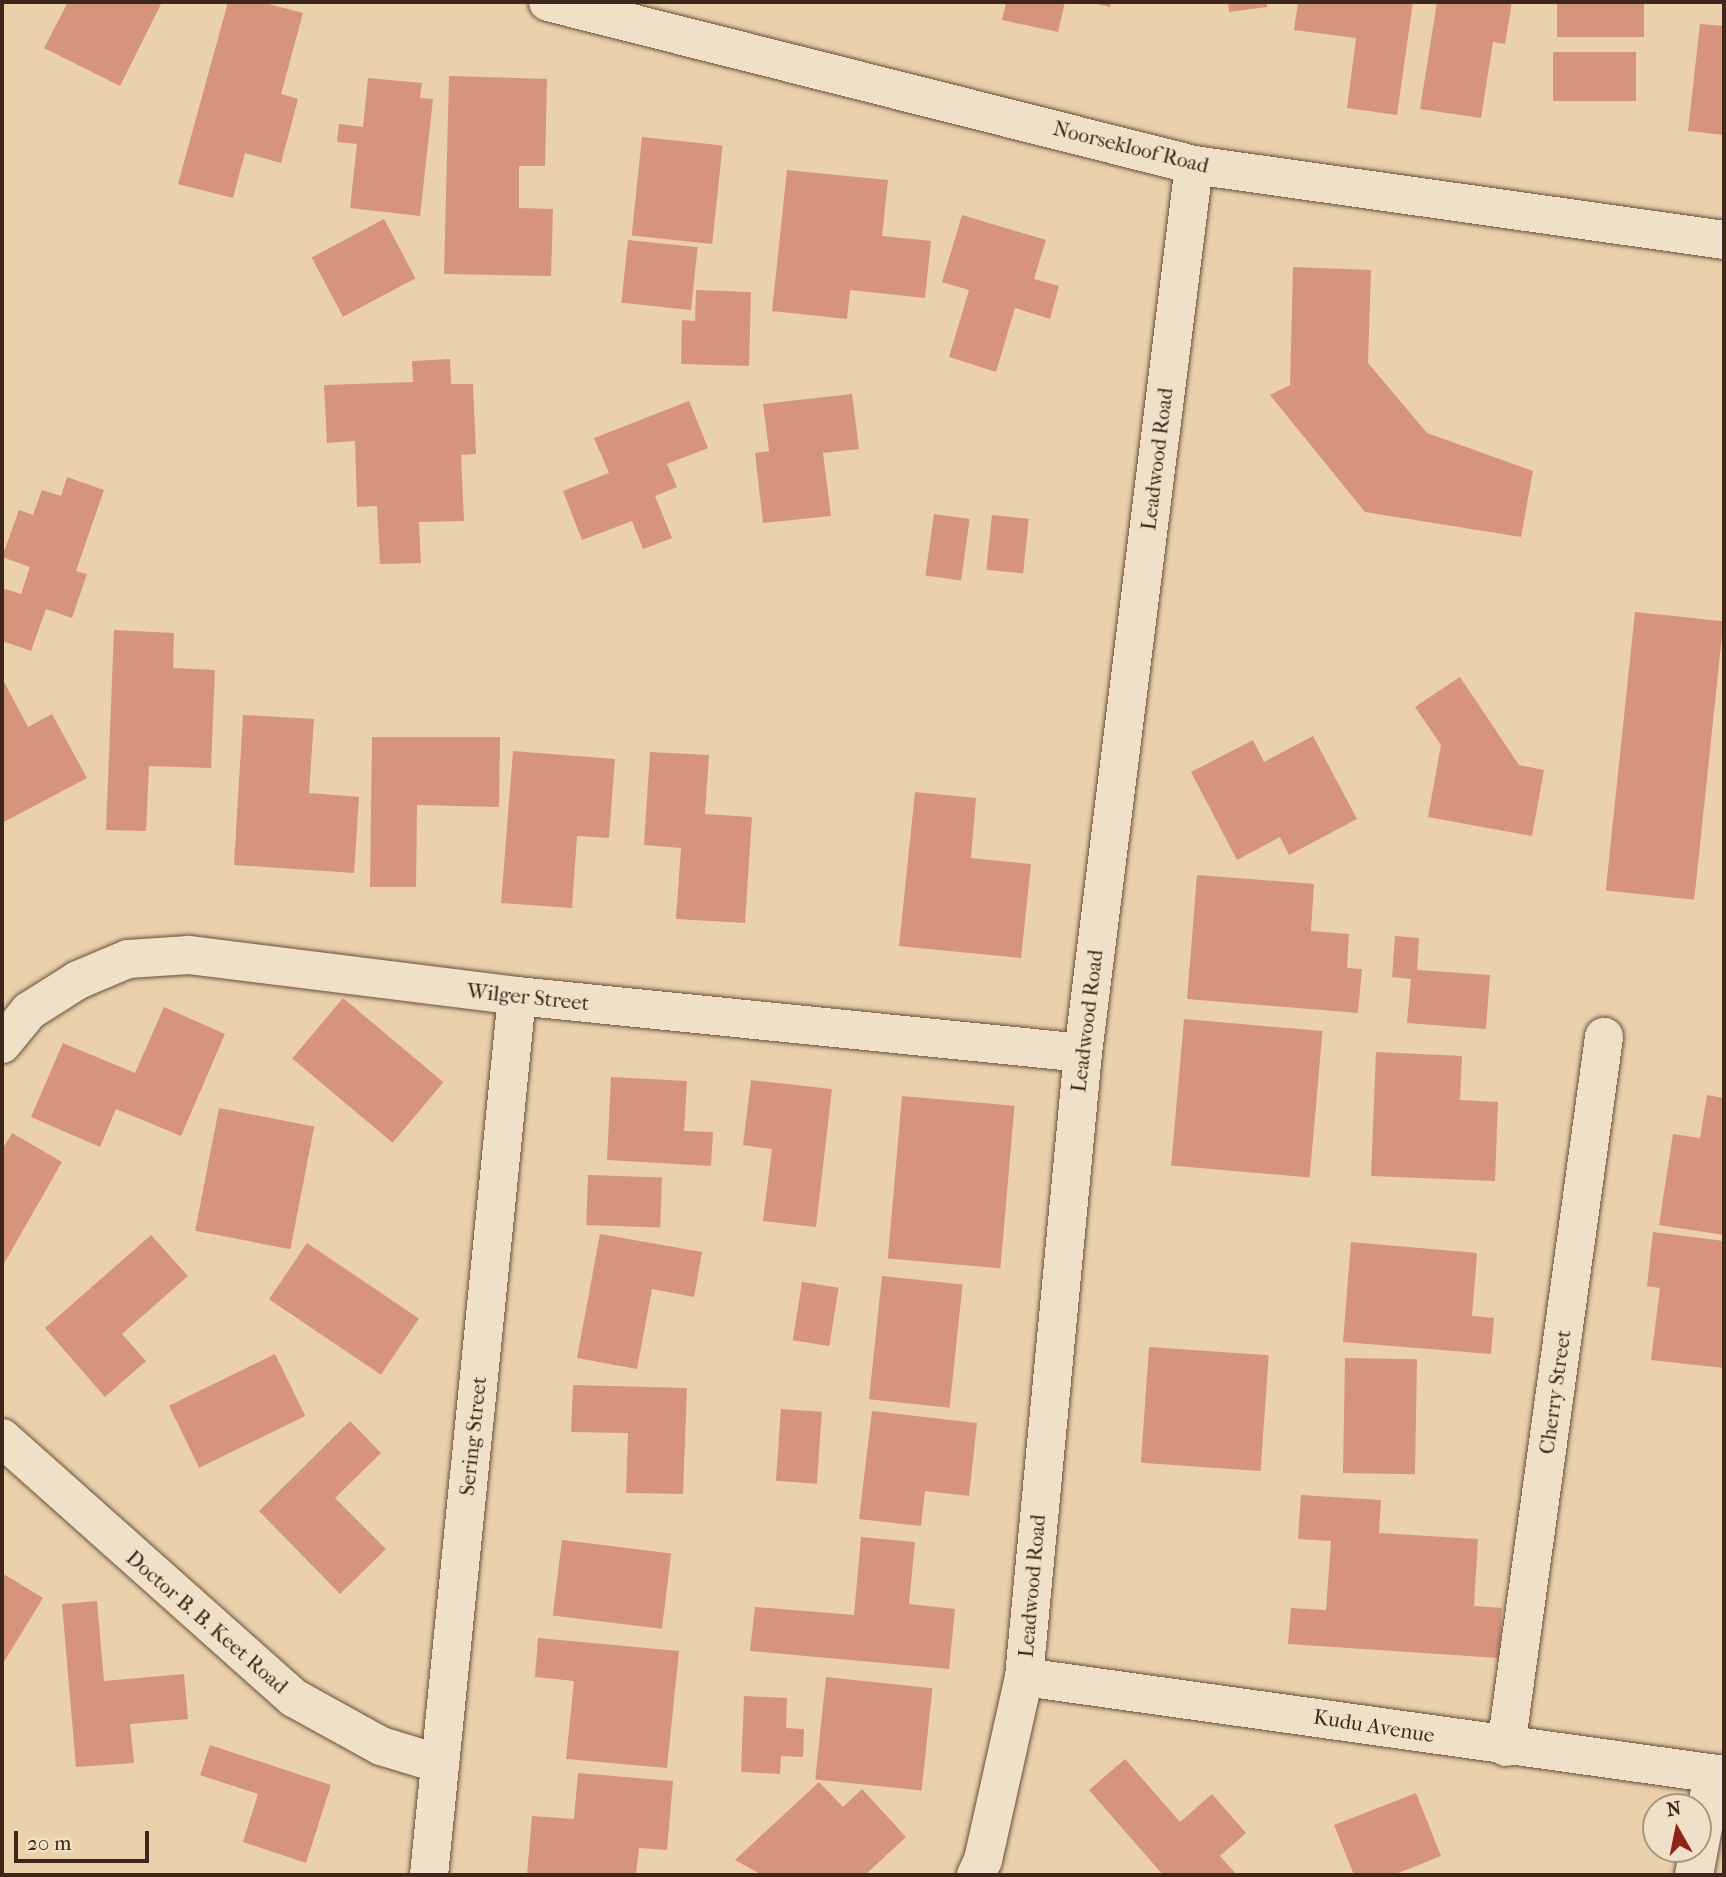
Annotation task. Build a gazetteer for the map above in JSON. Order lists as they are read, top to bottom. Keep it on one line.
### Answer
{"streets":{"street":["Noorsekloof Road","Leadwood Road","Wilger Street","Cherry Street","Sering Street","Doctor B. B. Keet Road","Kudu Avenue"]},"crossings":[["Noorsekloof Road","Leadwood Road"],["Leadwood Road","Wilger Street"],["Leadwood Road","Kudu Avenue"],["Wilger Street","Sering Street"],["Cherry Street","Kudu Avenue"],["Sering Street","Doctor B. B. Keet Road"]],"scale_bar":"20 m","north":"top"}
